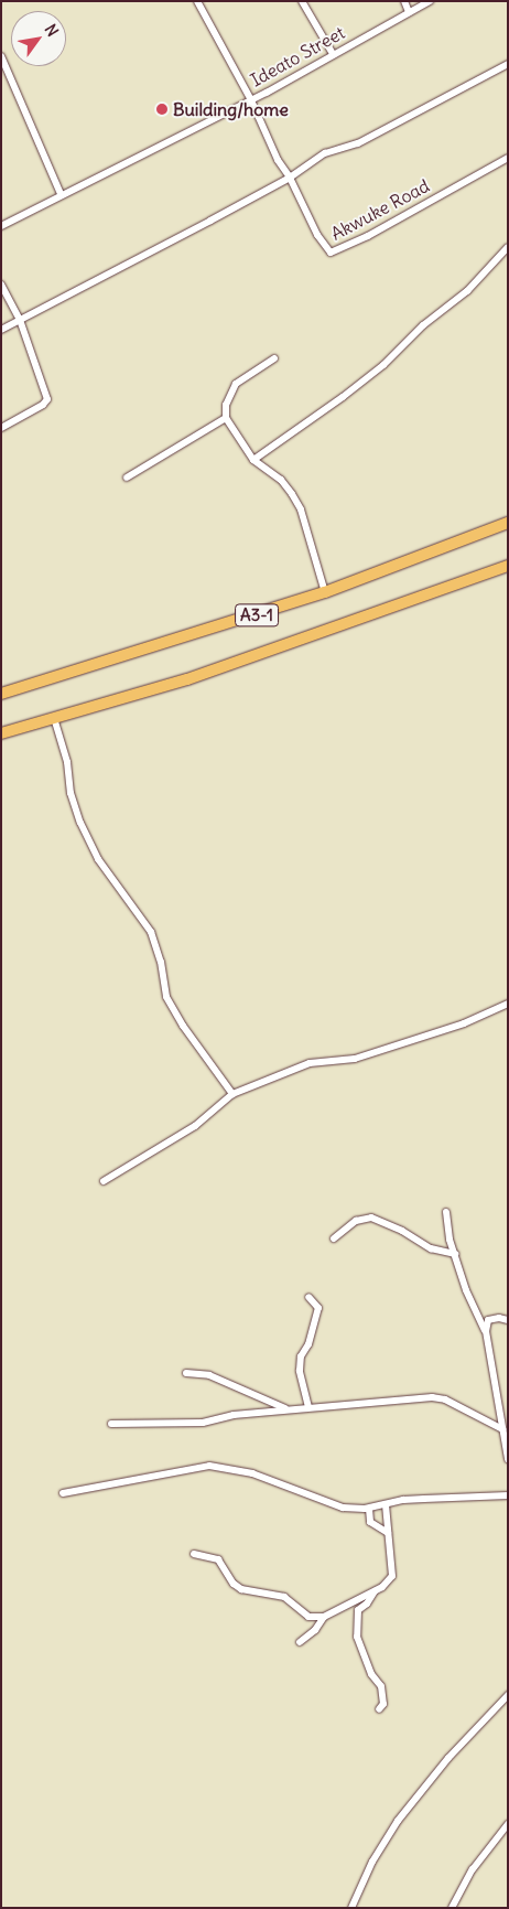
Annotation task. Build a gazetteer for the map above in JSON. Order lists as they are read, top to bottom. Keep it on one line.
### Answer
{"streets":{"highway":["A3-1"],"street":["Ideato Street","Akwuke Road"]},"crossings":[["Ideato Street","Akwuke Road"]],"places":["Building/home"],"north":"top right"}
